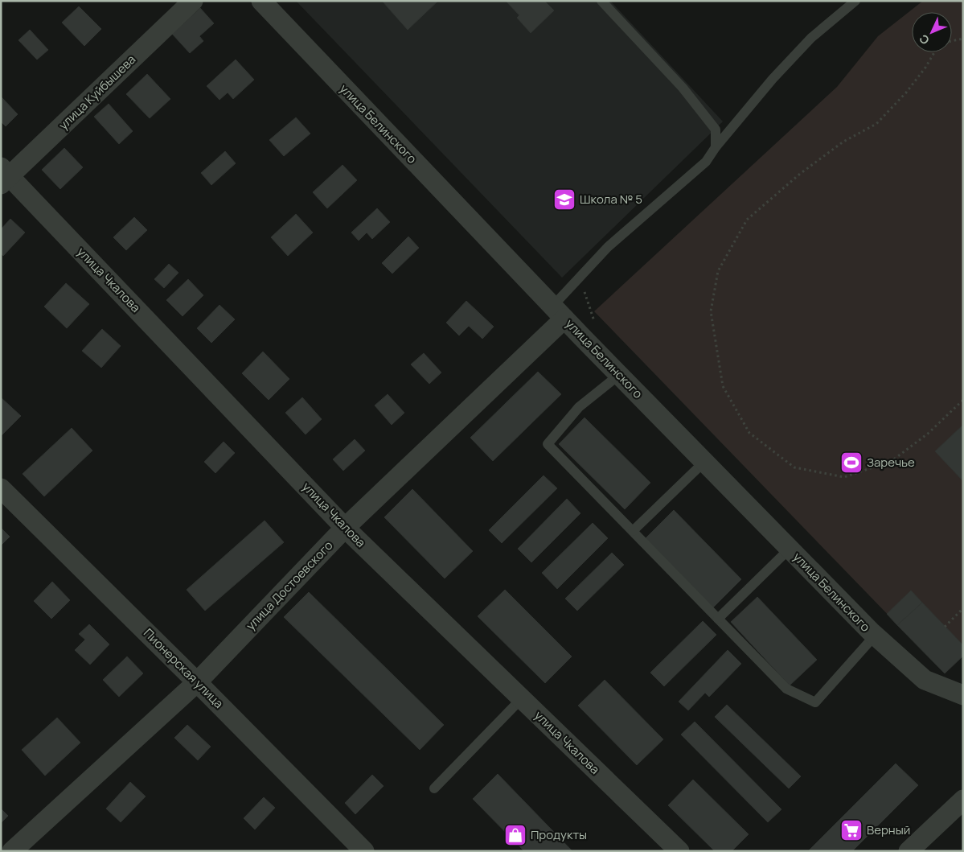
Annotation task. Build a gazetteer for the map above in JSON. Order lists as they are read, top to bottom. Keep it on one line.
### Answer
{"streets":{"street":["улица Куйбышева","улица Белинского","улица Чкалова","улица Достоевского","Пионерская улица"]},"crossings":[["улица Куйбышева","улица Чкалова"],["улица Белинского","улица Достоевского"],["улица Чкалова","улица Достоевского"],["улица Достоевского","Пионерская улица"]],"places":{"school or university":["Школа № 5"],"sports":["Заречье"],"supermarket":["Верный"],"shop":["Продукты"]},"north":"bottom left"}
